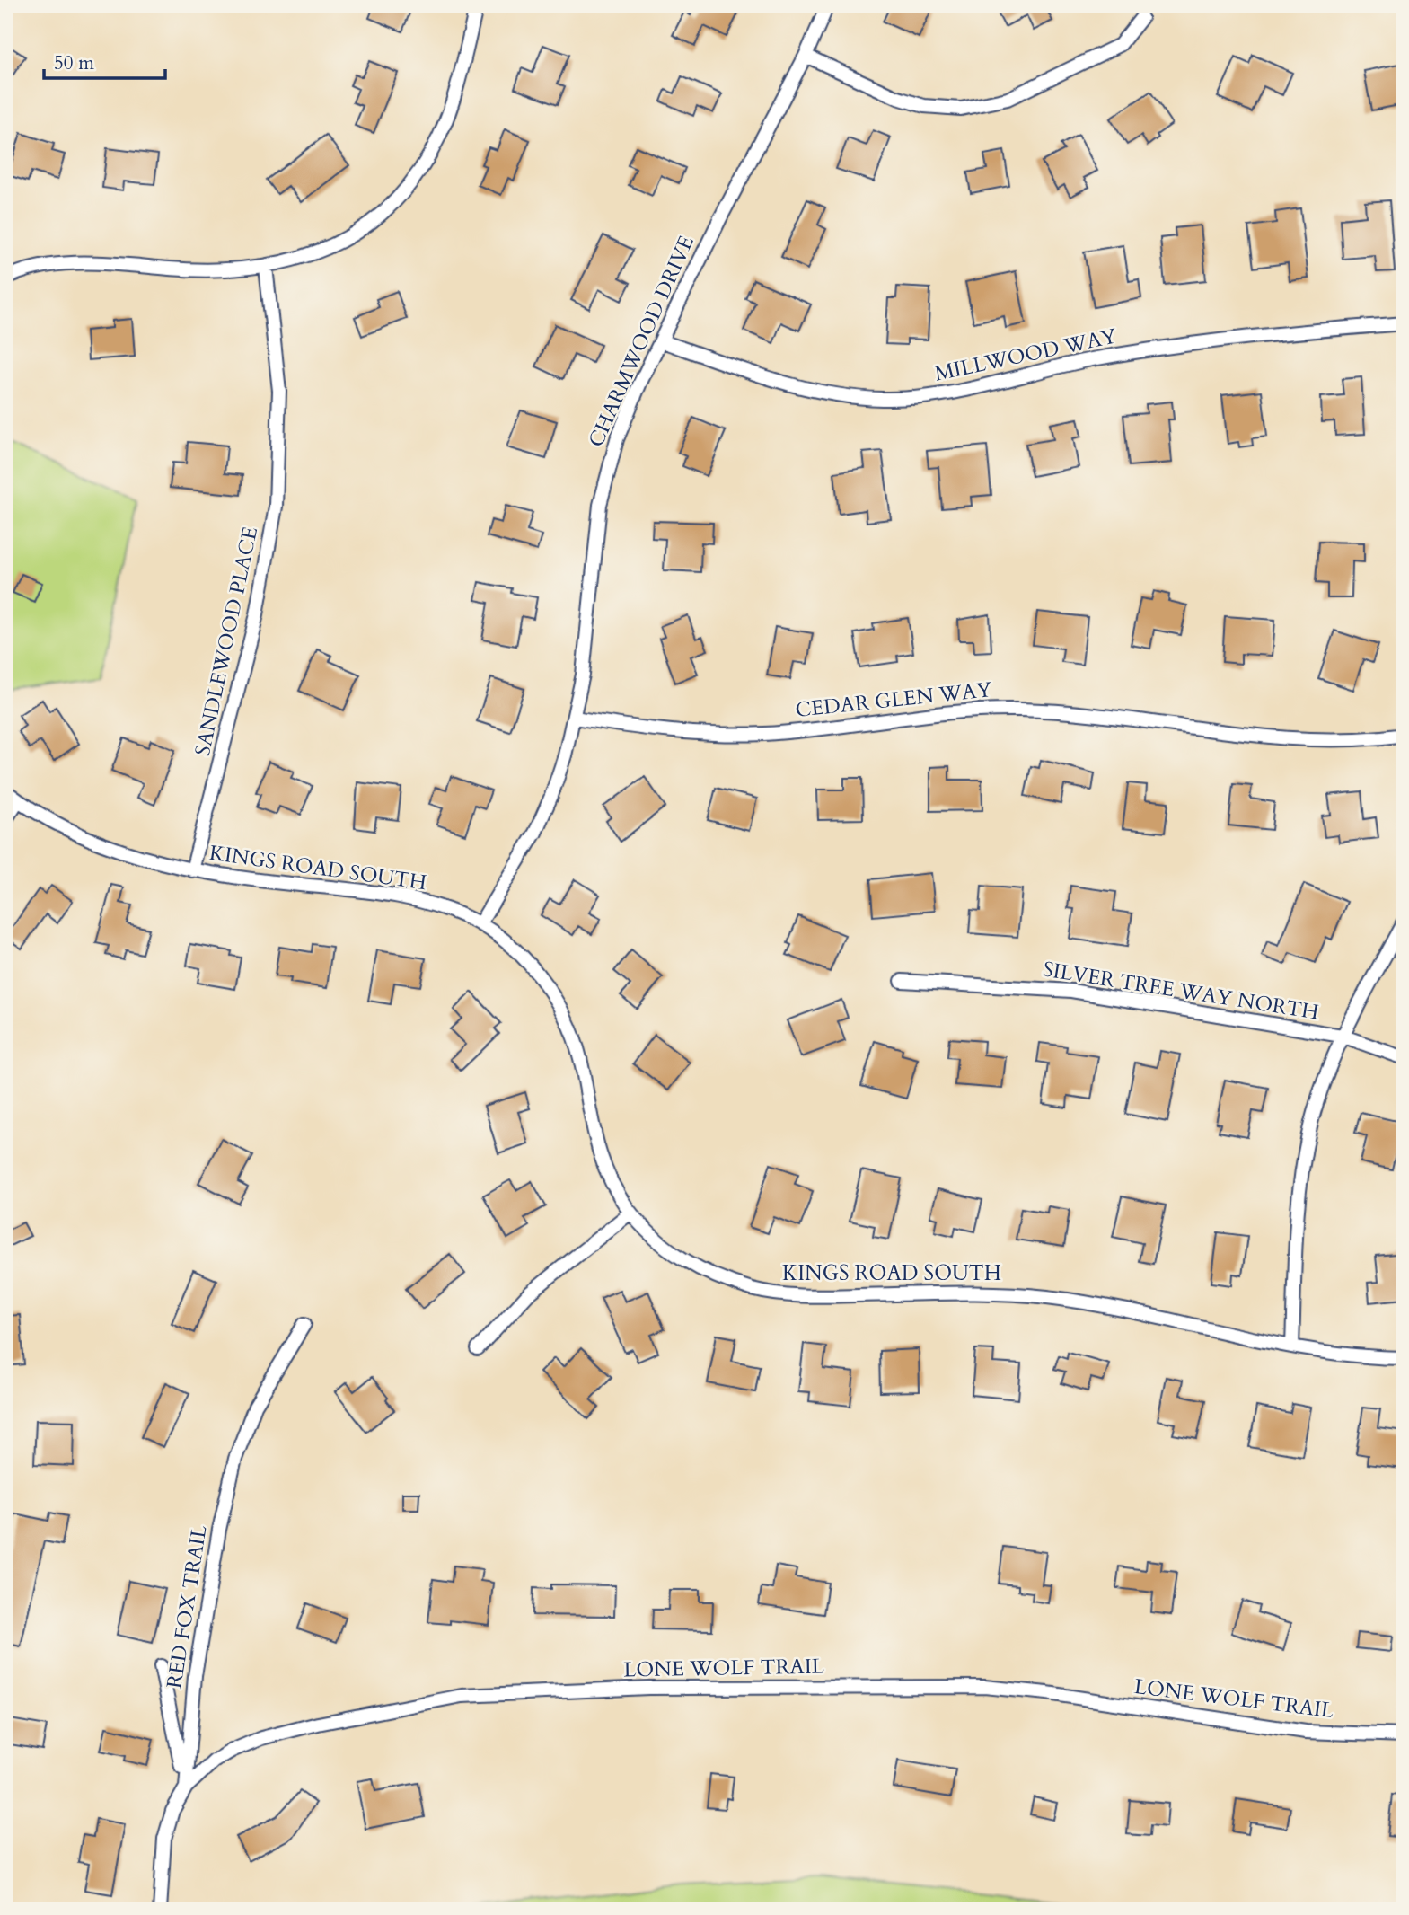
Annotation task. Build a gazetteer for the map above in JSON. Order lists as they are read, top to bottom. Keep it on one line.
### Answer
{"streets":{"street":["CHARMWOOD DRIVE","MILLWOOD WAY","SANDLEWOOD PLACE","CEDAR GLEN WAY","KINGS ROAD SOUTH","SILVER TREE WAY NORTH","RED FOX TRAIL","LONE WOLF TRAIL"]},"crossings":[["CHARMWOOD DRIVE","MILLWOOD WAY"],["CHARMWOOD DRIVE","CEDAR GLEN WAY"],["CHARMWOOD DRIVE","KINGS ROAD SOUTH"],["SANDLEWOOD PLACE","KINGS ROAD SOUTH"],["RED FOX TRAIL","LONE WOLF TRAIL"]],"scale_bar":"50 m"}
